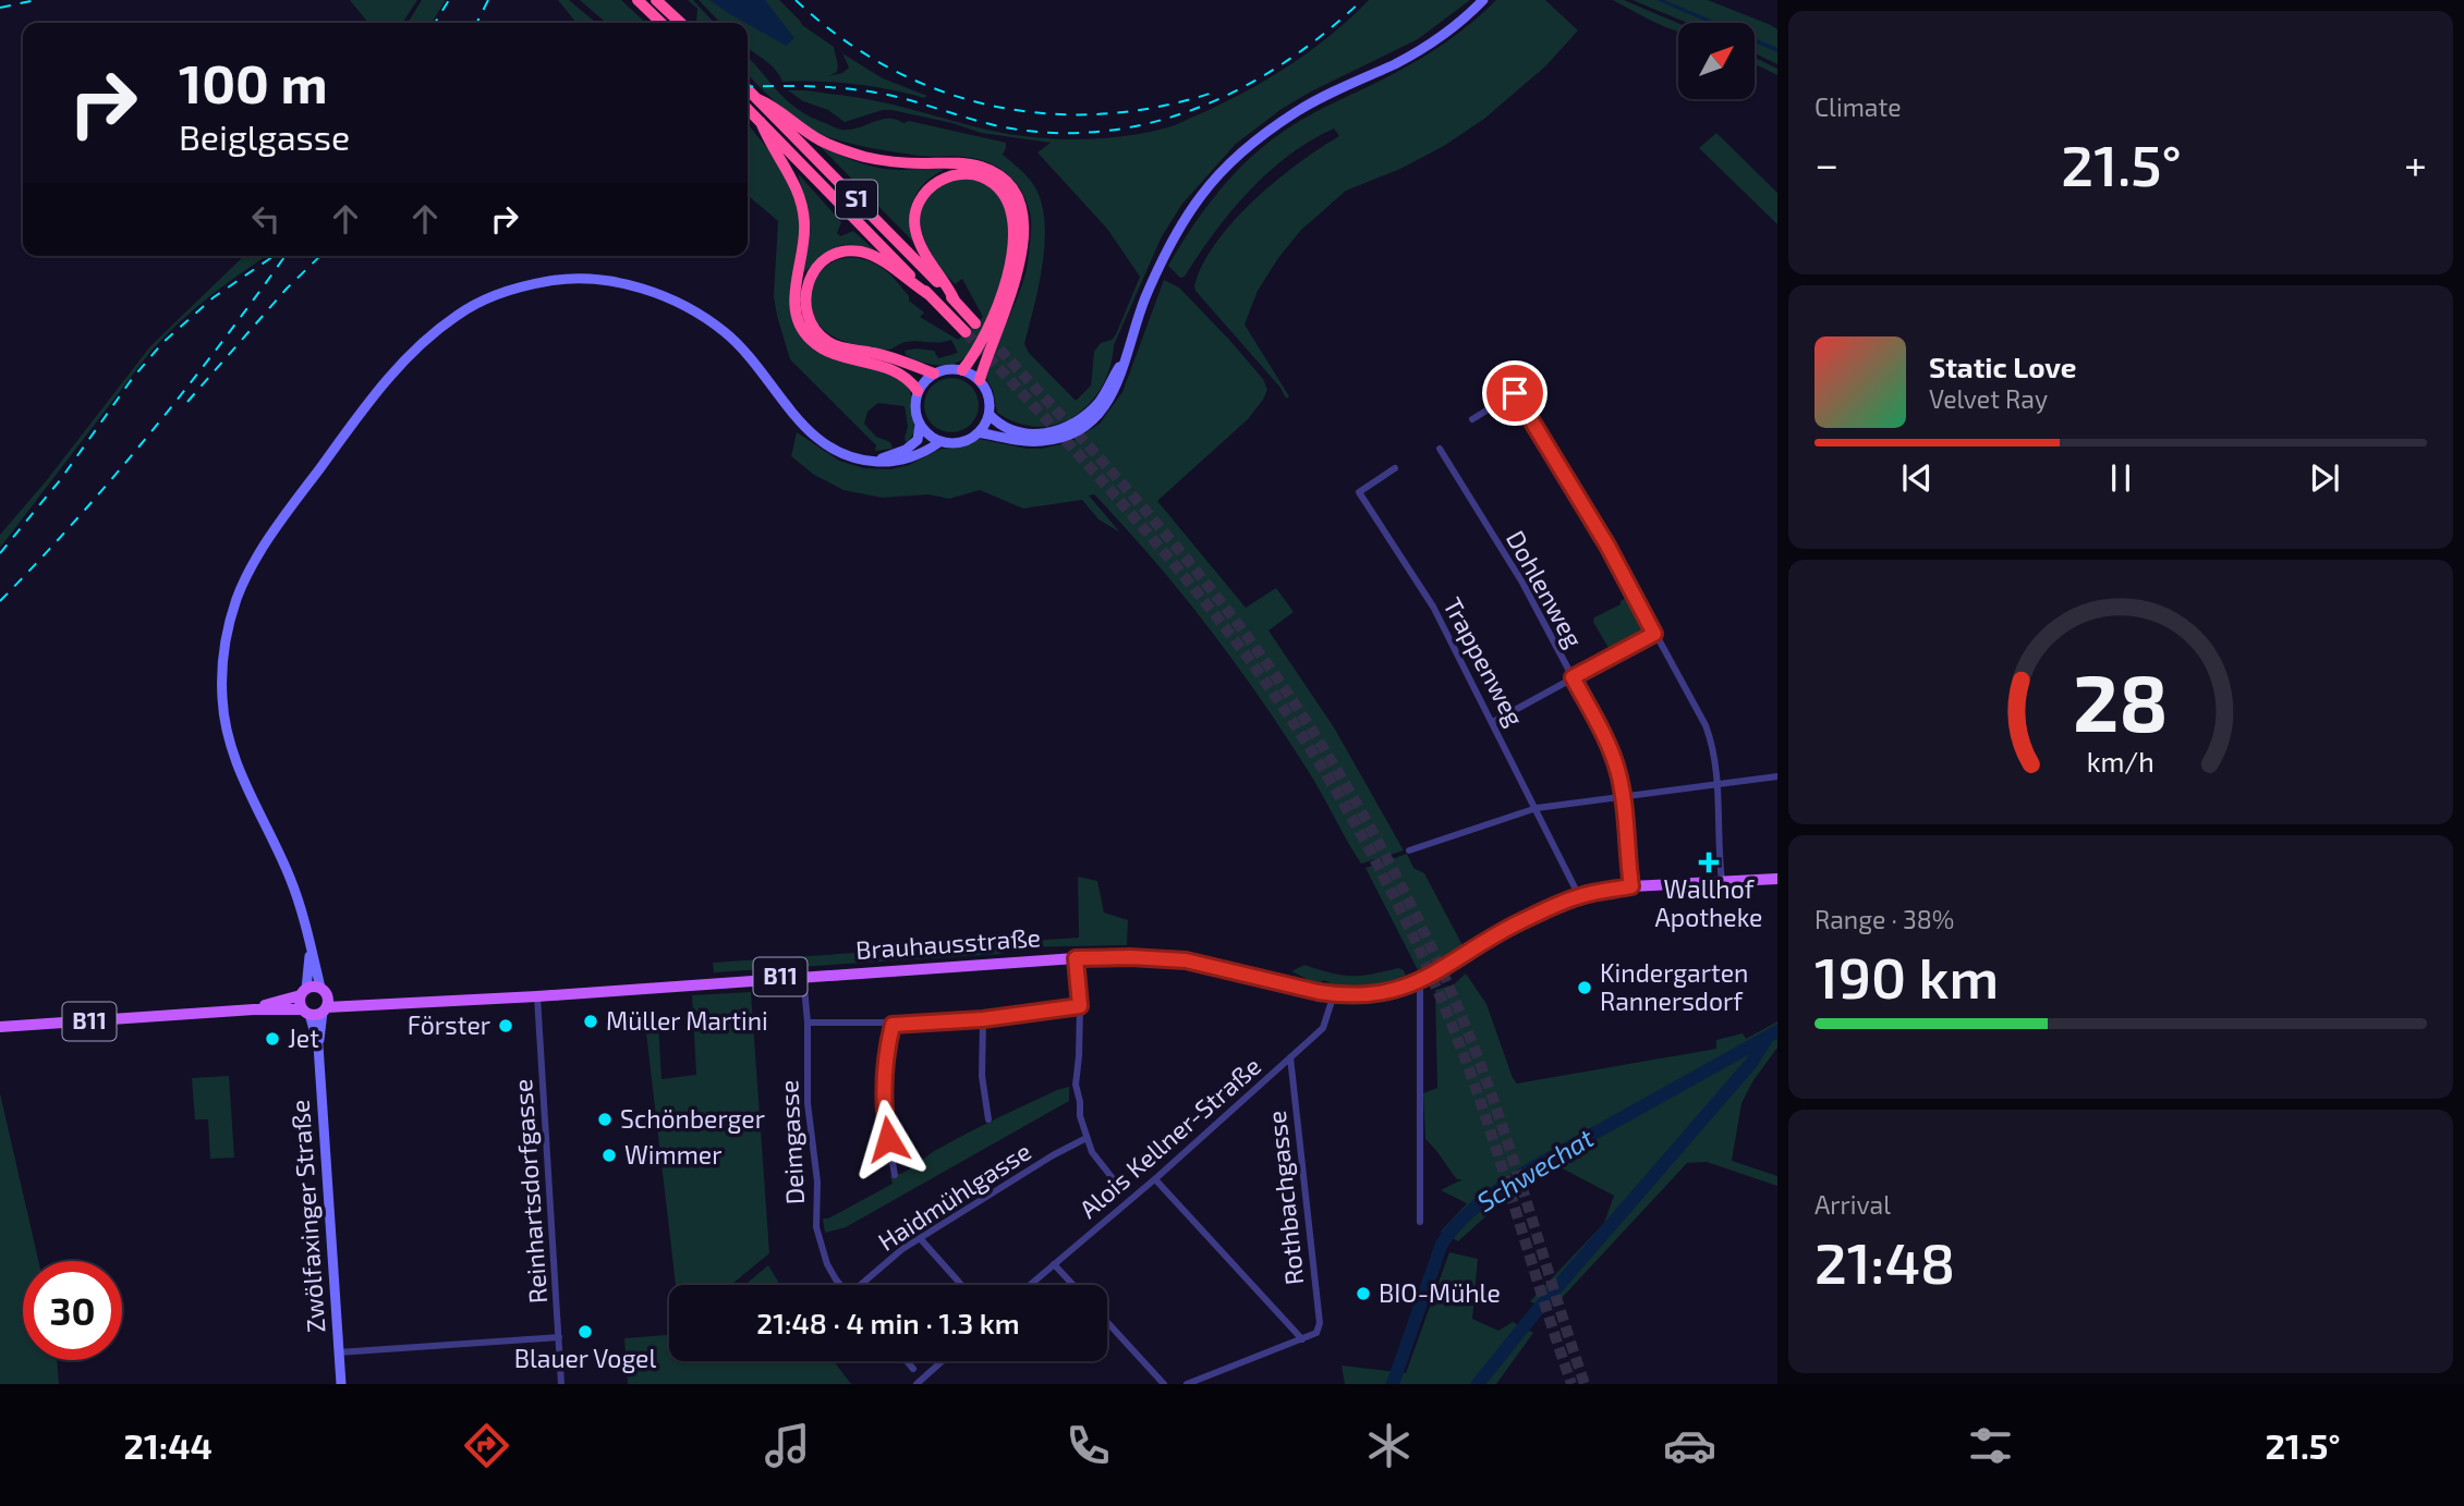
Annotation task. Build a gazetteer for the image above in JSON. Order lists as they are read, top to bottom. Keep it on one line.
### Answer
{"streets":{"highway":["S1"],"main road":["Brauhausstraße","B11","Zwölfaxinger Straße"],"street":["Dohlenweg","Trappenweg","Alois Kellner-Straße","Deimgasse","Reinhartsdorfgasse","Haidmühlgasse","Rothbachgasse"]},"crossings":[["Dohlenweg","Brauhausstraße"],["Trappenweg","Brauhausstraße"],["Brauhausstraße","B11"],["Brauhausstraße","Alois Kellner-Straße"],["Brauhausstraße","Deimgasse"],["Brauhausstraße","Reinhartsdorfgasse"],["Brauhausstraße","Zwölfaxinger Straße"],["B11","Zwölfaxinger Straße"],["Alois Kellner-Straße","Rothbachgasse"]],"water":["Schwechat"],"places":{"health":["Wallhof Apotheke"],"other":["Kindergarten Rannersdorf","Müller Martini","Förster","Jet","Schönberger","Wimmer","BIO-Mühle","Blauer Vogel"]},"north":"top right","page":{"tile":["Climate",["Range · 38%","190 km"],["Arrival","21:48"]],"turn":["100 m","Beiglgasse"],"heat":["−","21.5°","+"],"song":["Static Love","Velvet Ray"],"limit":"30","trip":"21:48 · 4 min · 1.3 km","tabs":["21:44","21.5°"],"gauge":["28","km/h"]}}
